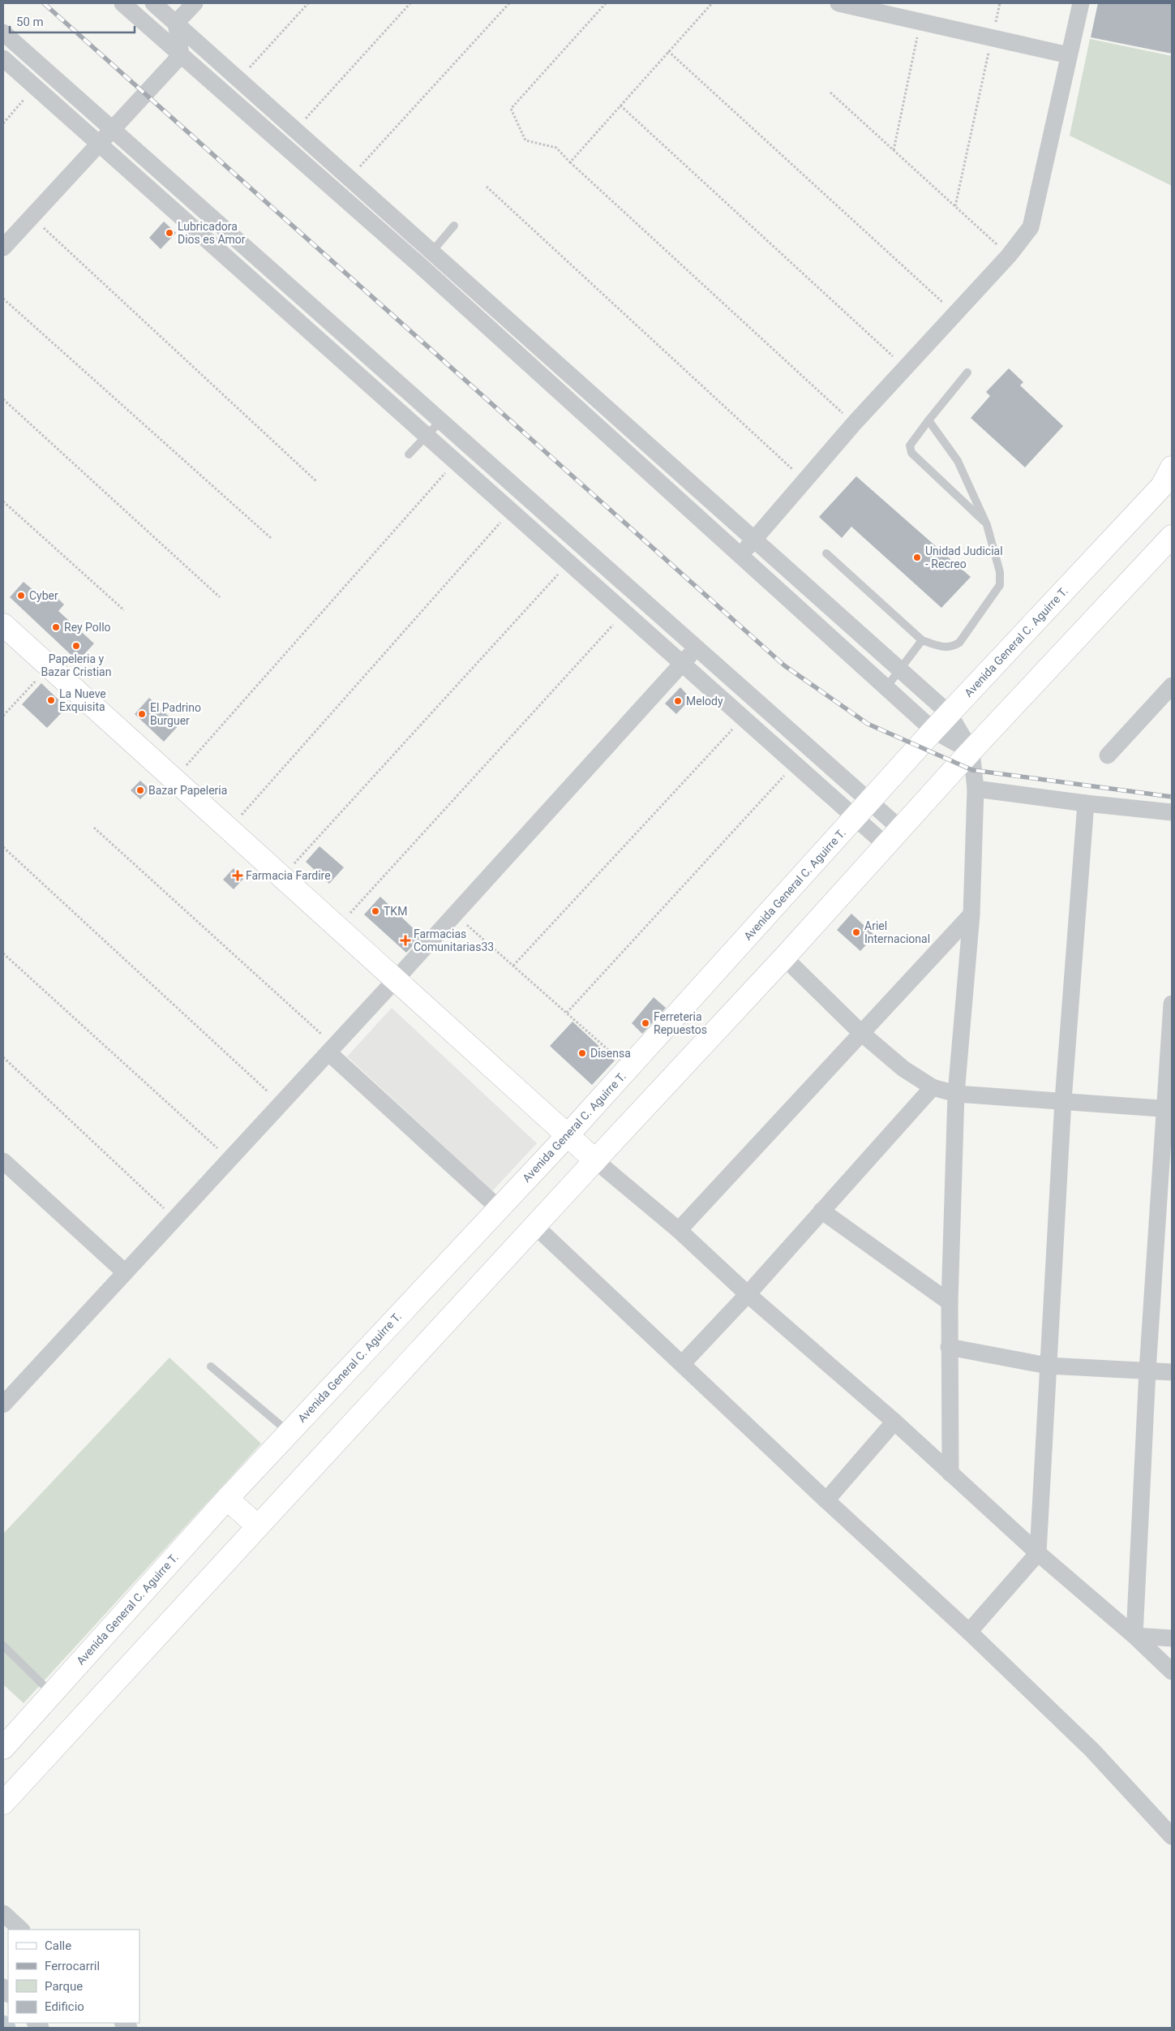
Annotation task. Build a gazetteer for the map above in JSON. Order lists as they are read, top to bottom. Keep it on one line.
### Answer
{"streets":{"street":["Avenida General C. Aguirre T."]},"places":{"other":["Lubricadora Dios es Amor","Unidad Judicial - Recreo","Cyber","Rey Pollo","Papeleria y Bazar Cristian","La Nueve Exquisita","Melody","El Padrino Burguer","Bazar Papeleria","TKM","Ariel Internacional","Ferreteria Repuestos","Disensa"],"health":["Farmacia Fardire","Farmacias Comunitarias33"]},"legend":["Calle","Ferrocarril","Parque","Edificio"],"scale_bar":"50 m"}
